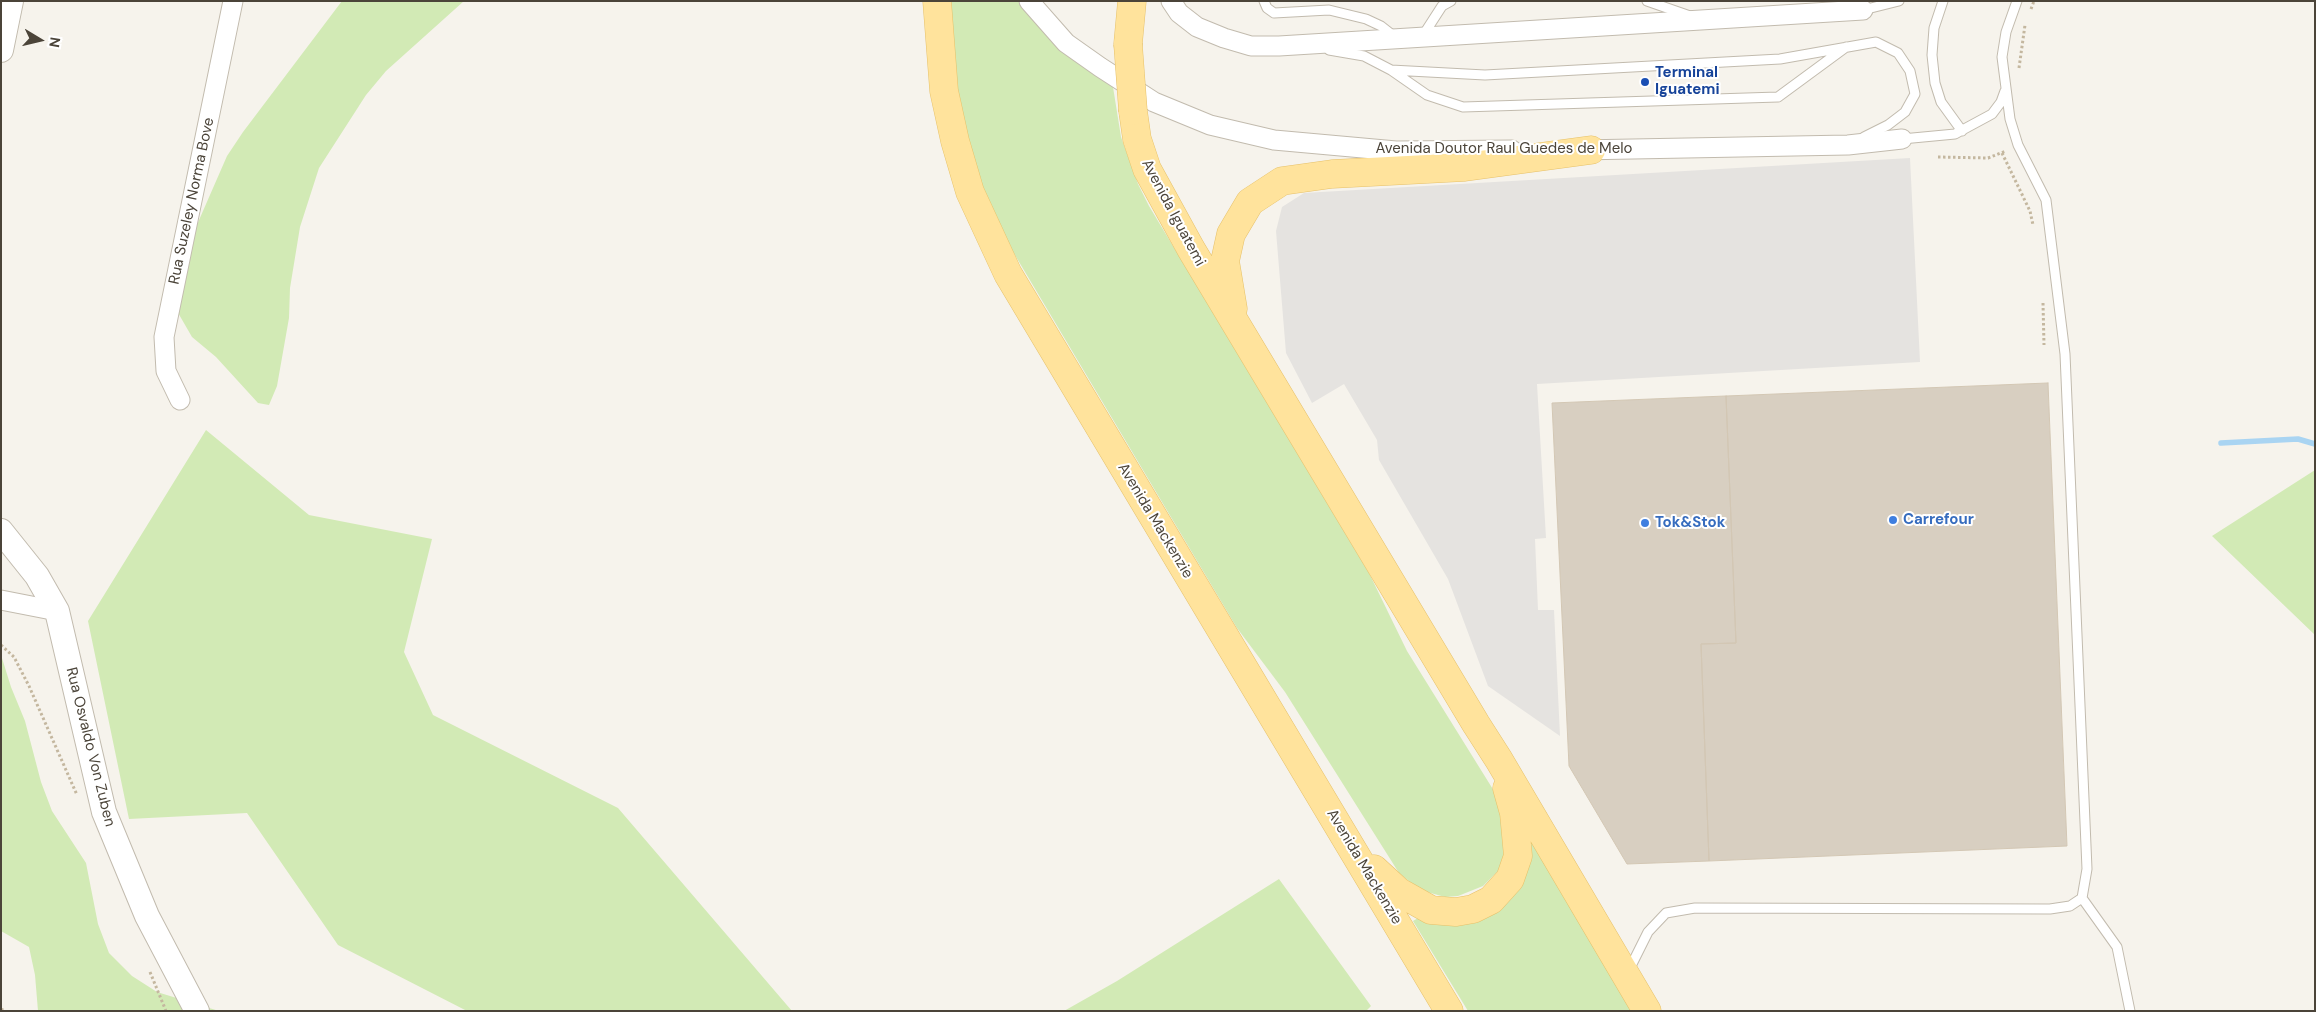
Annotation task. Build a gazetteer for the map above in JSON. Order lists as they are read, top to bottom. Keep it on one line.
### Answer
{"streets":{"main road":["Avenida Iguatemi","Avenida Mackenzie"],"street":["Avenida Doutor Raul Guedes de Melo","Rua Suzeley Norma Bove","Rua Osvaldo Von Zuben"]},"places":["Terminal Iguatemi","Carrefour","Tok&Stok"],"north":"right"}
